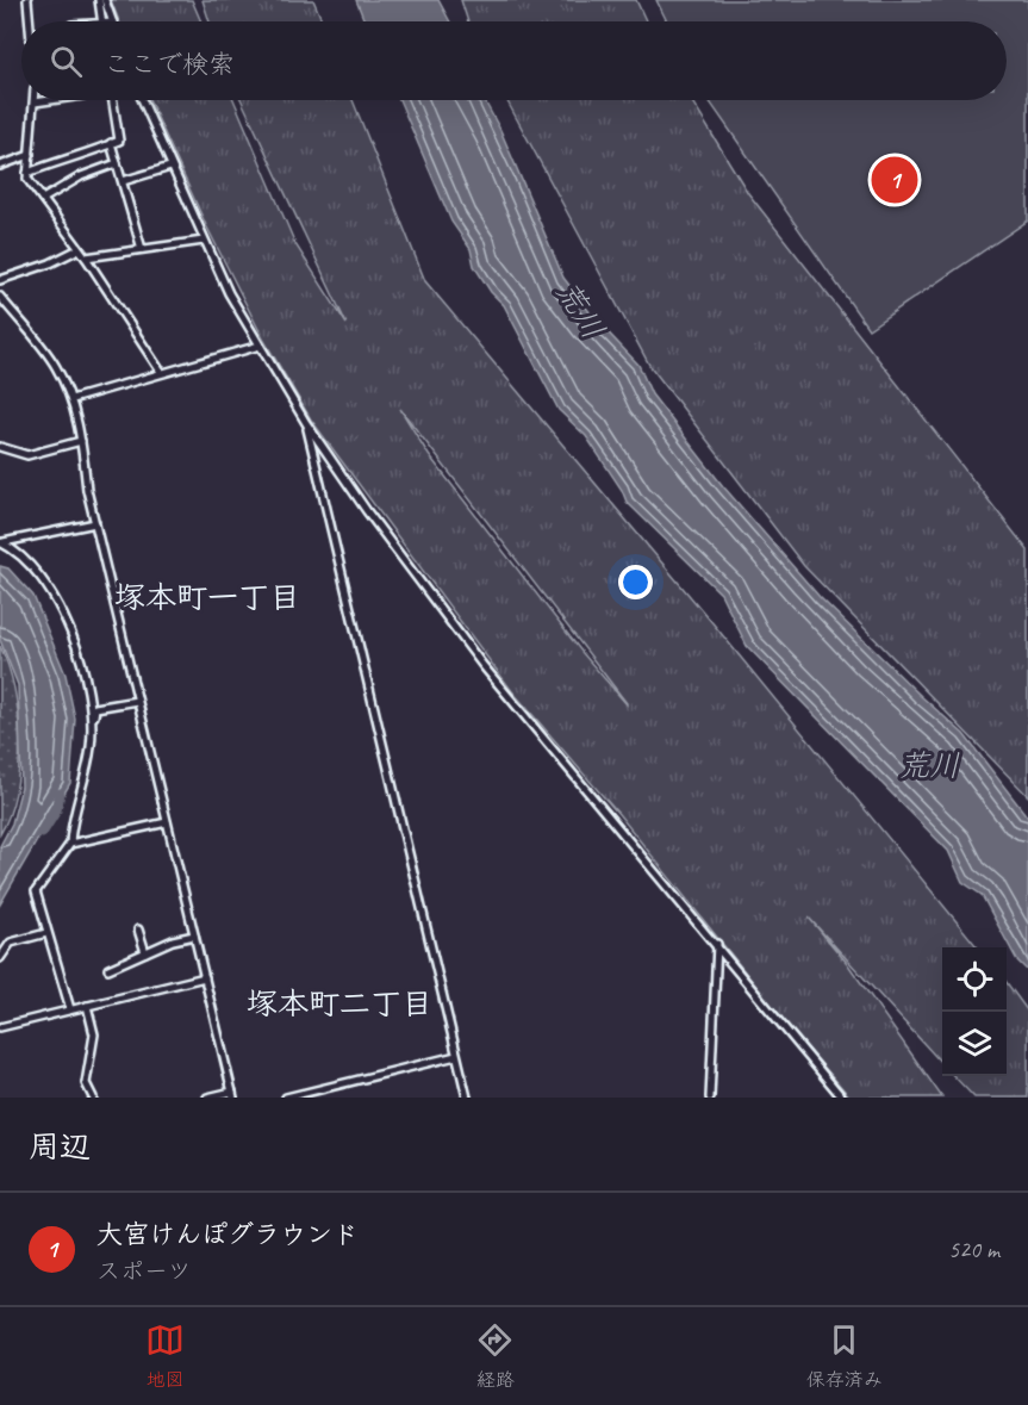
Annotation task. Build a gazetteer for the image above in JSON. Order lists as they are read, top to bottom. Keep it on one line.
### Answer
{"districts":["塚本町一丁目","塚本町二丁目"],"water":["荒川"],"page":{"search":"ここで検索","pins":"1","heading":"周辺","list":[{"mark":"1","name":"大宮けんぽグラウンド","note":"スポーツ","value":"520 m"}],"nav":["地図","経路","保存済み"]}}
